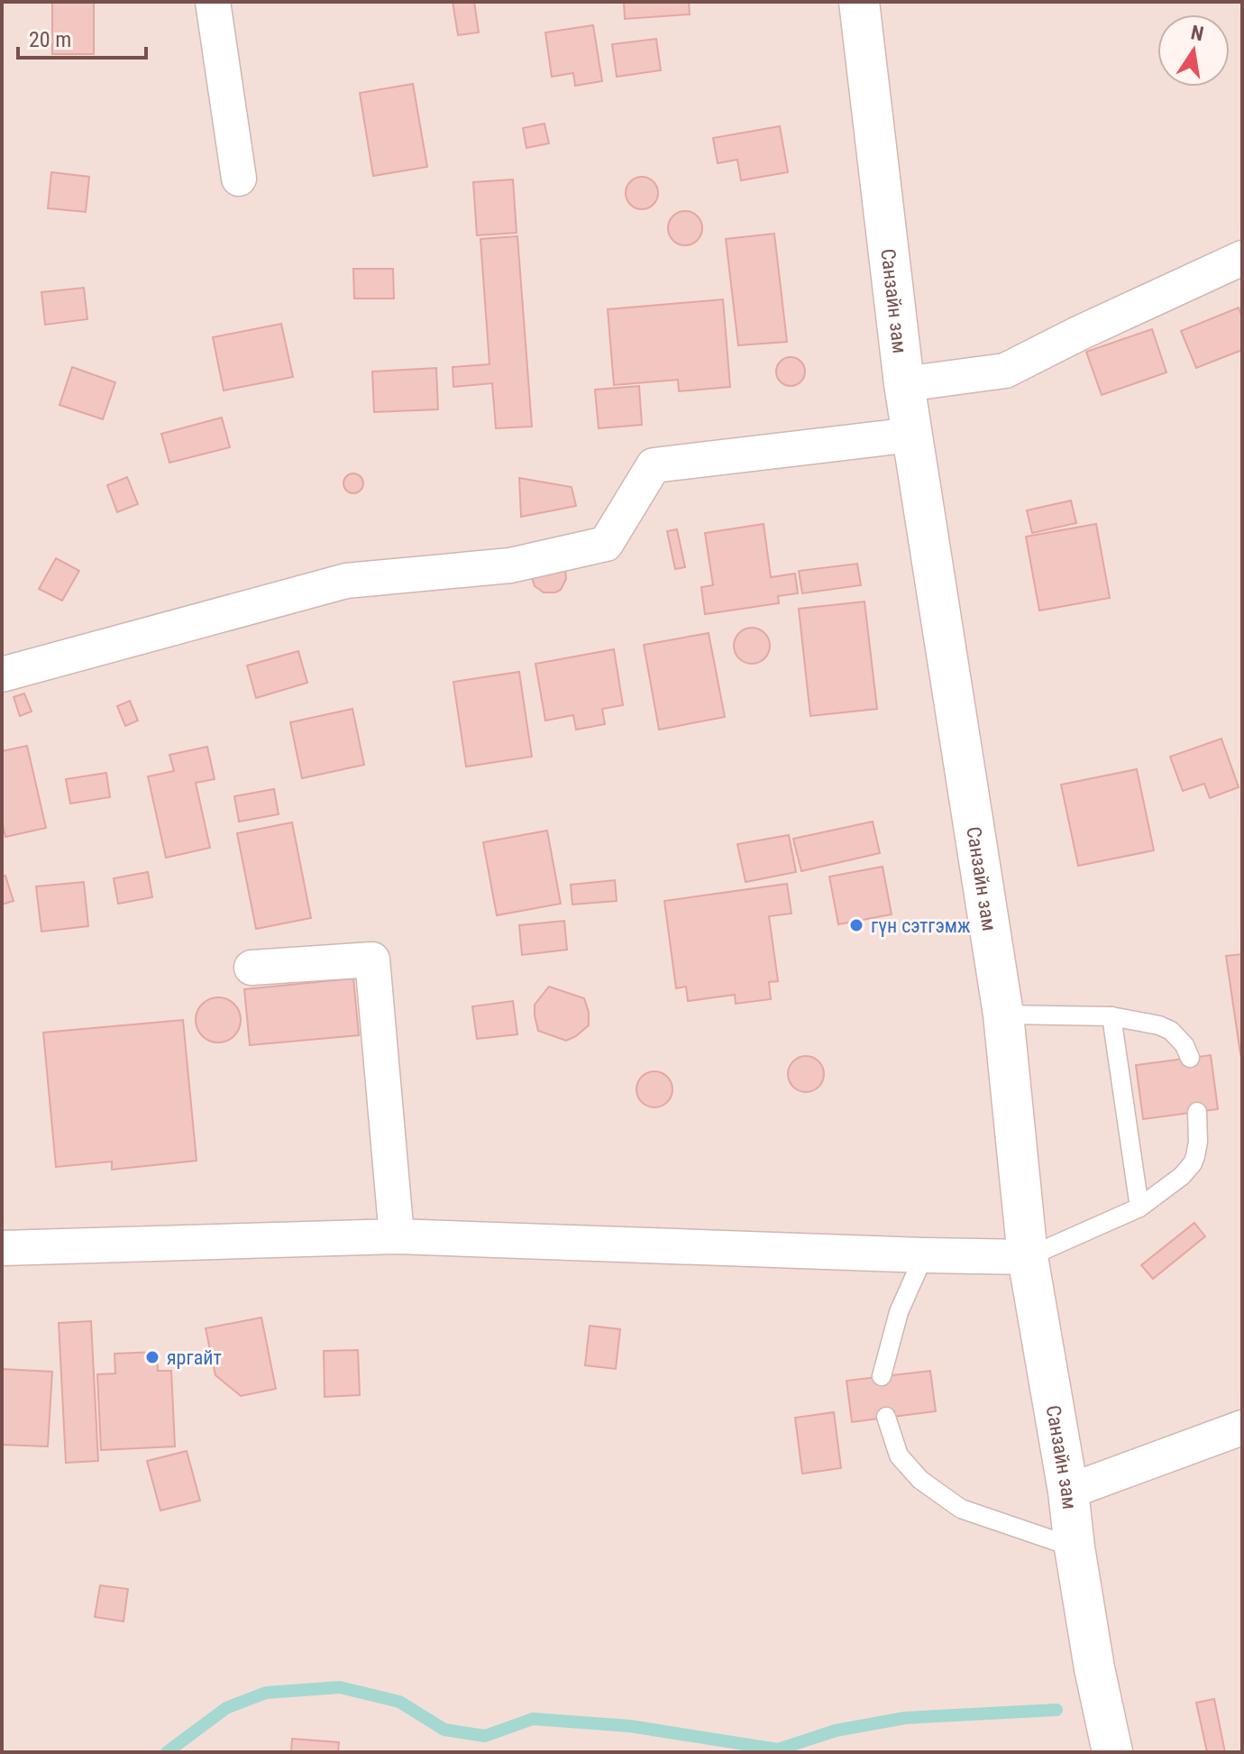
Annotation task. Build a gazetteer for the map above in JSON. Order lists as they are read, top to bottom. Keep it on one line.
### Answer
{"streets":{"main road":["Санзайн зам"]},"places":["гүн сэтгэмж","яргайт"],"scale_bar":"20 m","north":"top"}
